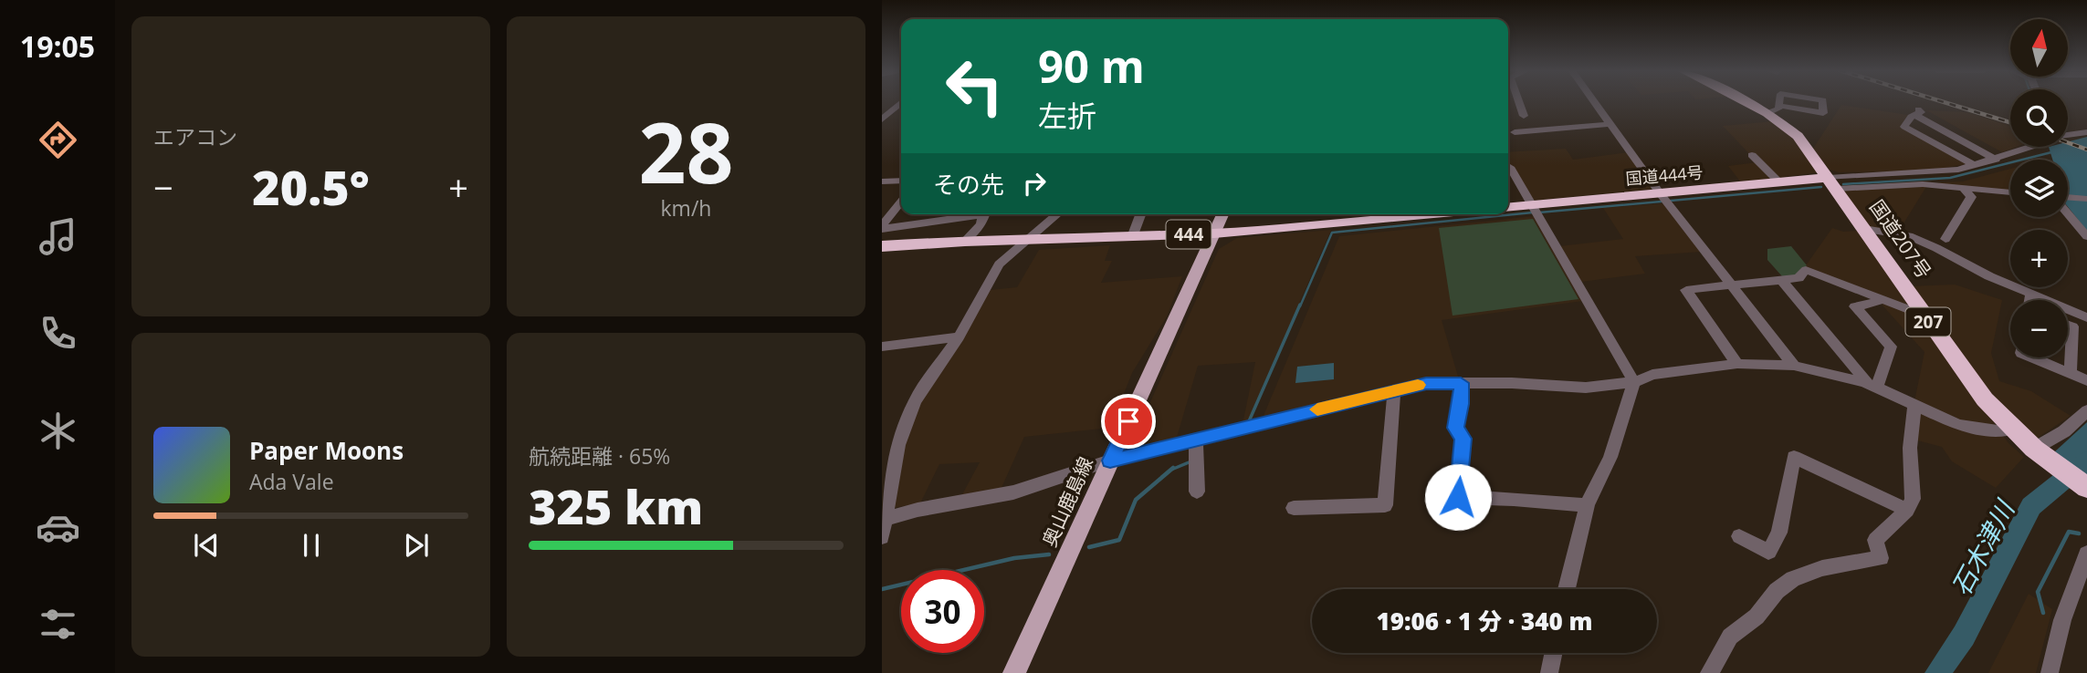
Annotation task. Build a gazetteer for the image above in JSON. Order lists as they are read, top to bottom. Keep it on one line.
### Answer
{"streets":{"highway":["国道444号","444","国道207号","207"],"main road":["奥山鹿島線"]},"crossings":[["国道444号","国道207号"],["444","奥山鹿島線"]],"water":["石木津川"],"north":"top","page":{"tabs":"19:05","tile":["エアコン",["28","km/h"],["航続距離 · 65%","325 km"]],"map_buttons":["+","−"],"turn":["90 m","左折"],"then":"その先","heat":["−","20.5°","+"],"song":["Paper Moons","Ada Vale"],"limit":"30","trip":"19:06 · 1 分 · 340 m"}}
